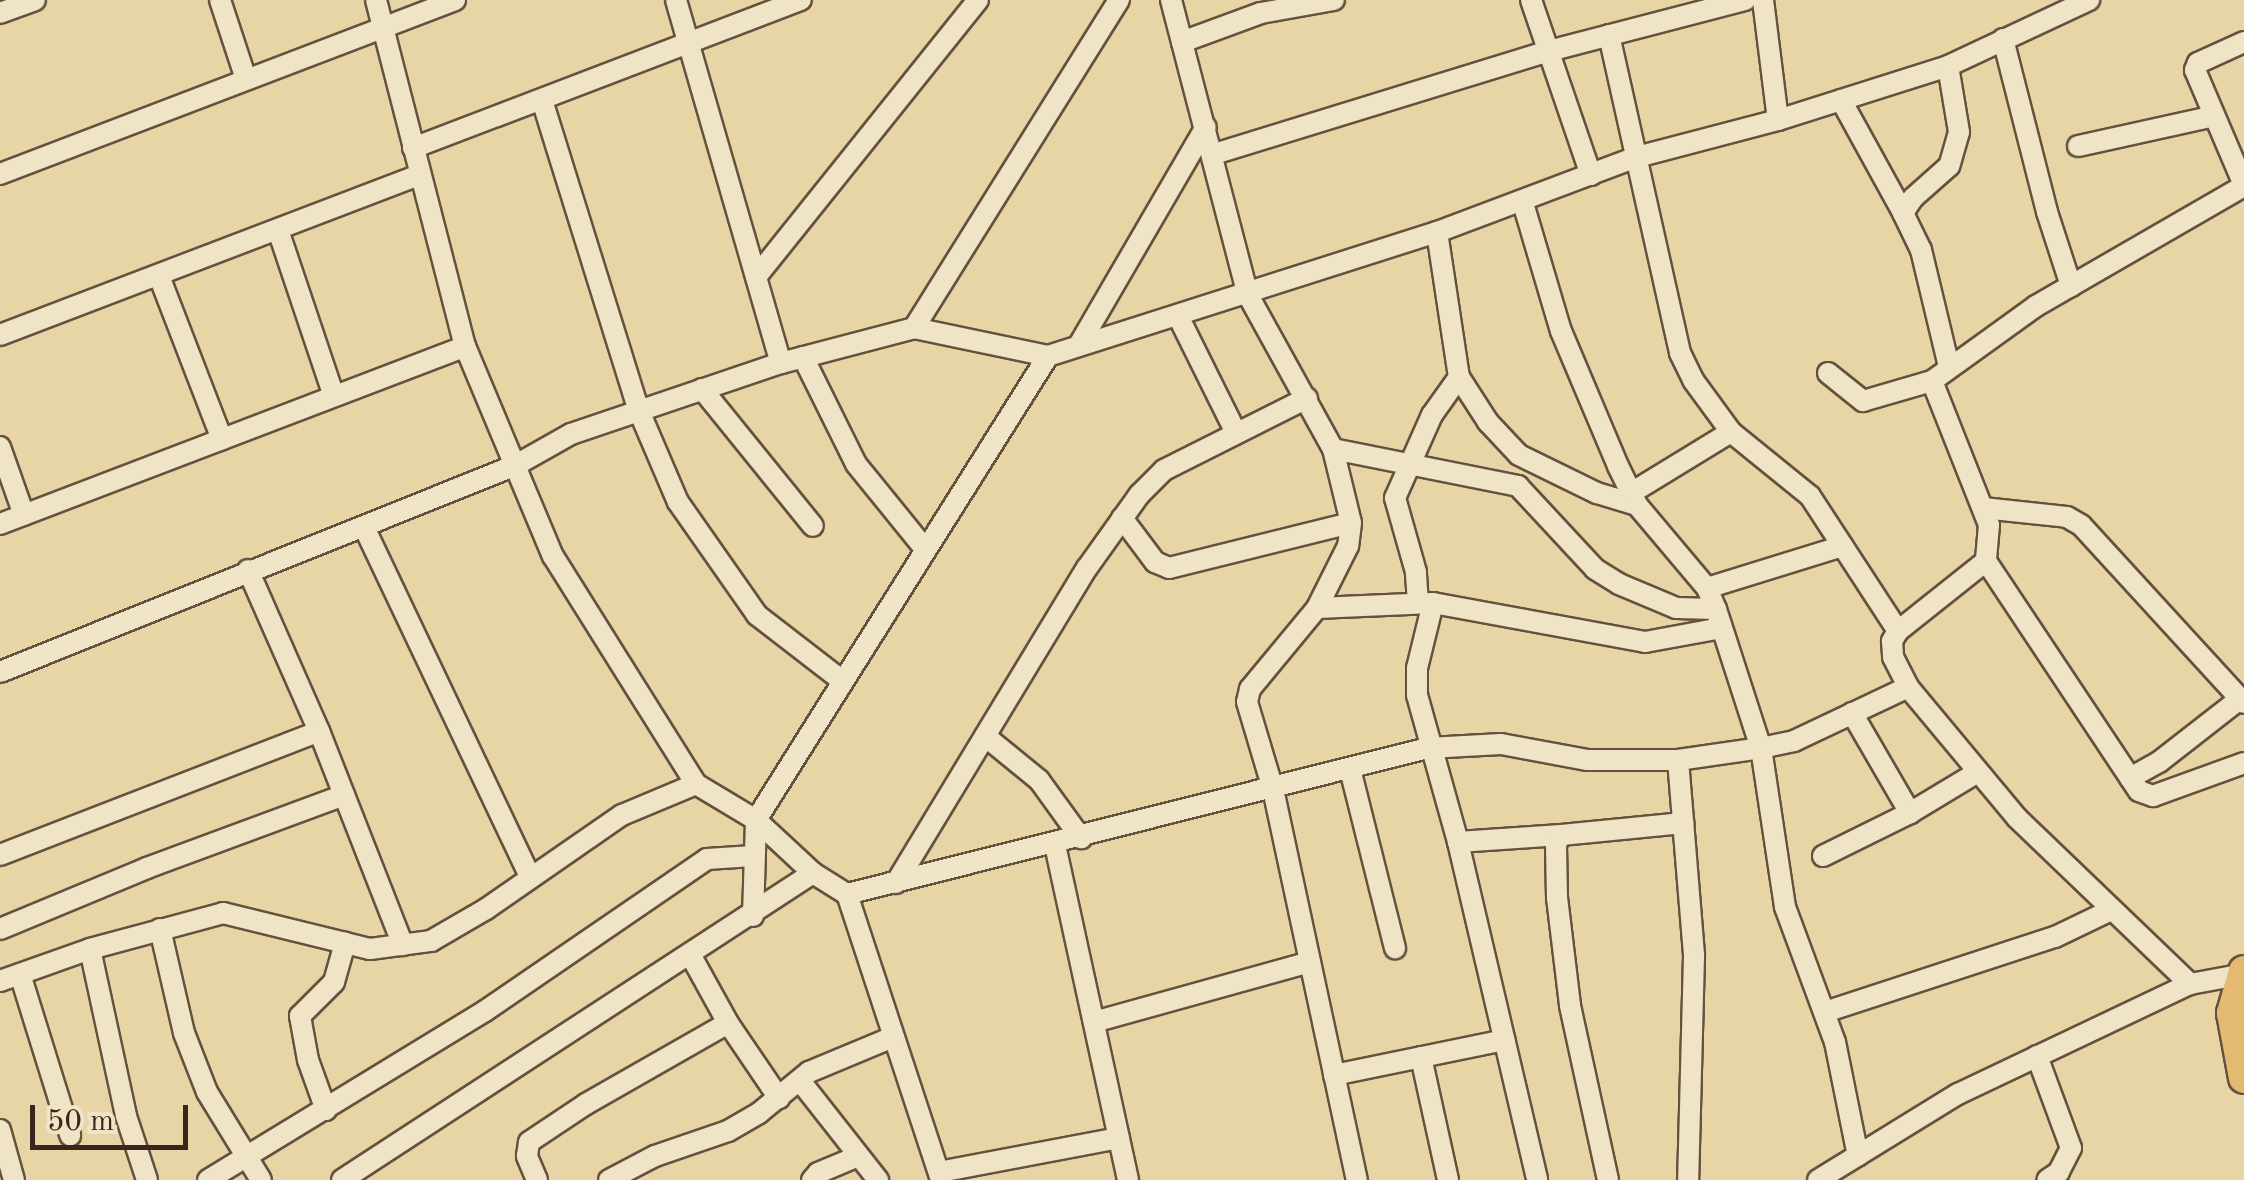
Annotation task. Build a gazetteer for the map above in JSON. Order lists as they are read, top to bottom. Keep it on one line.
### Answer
{"scale_bar":"50 m"}
